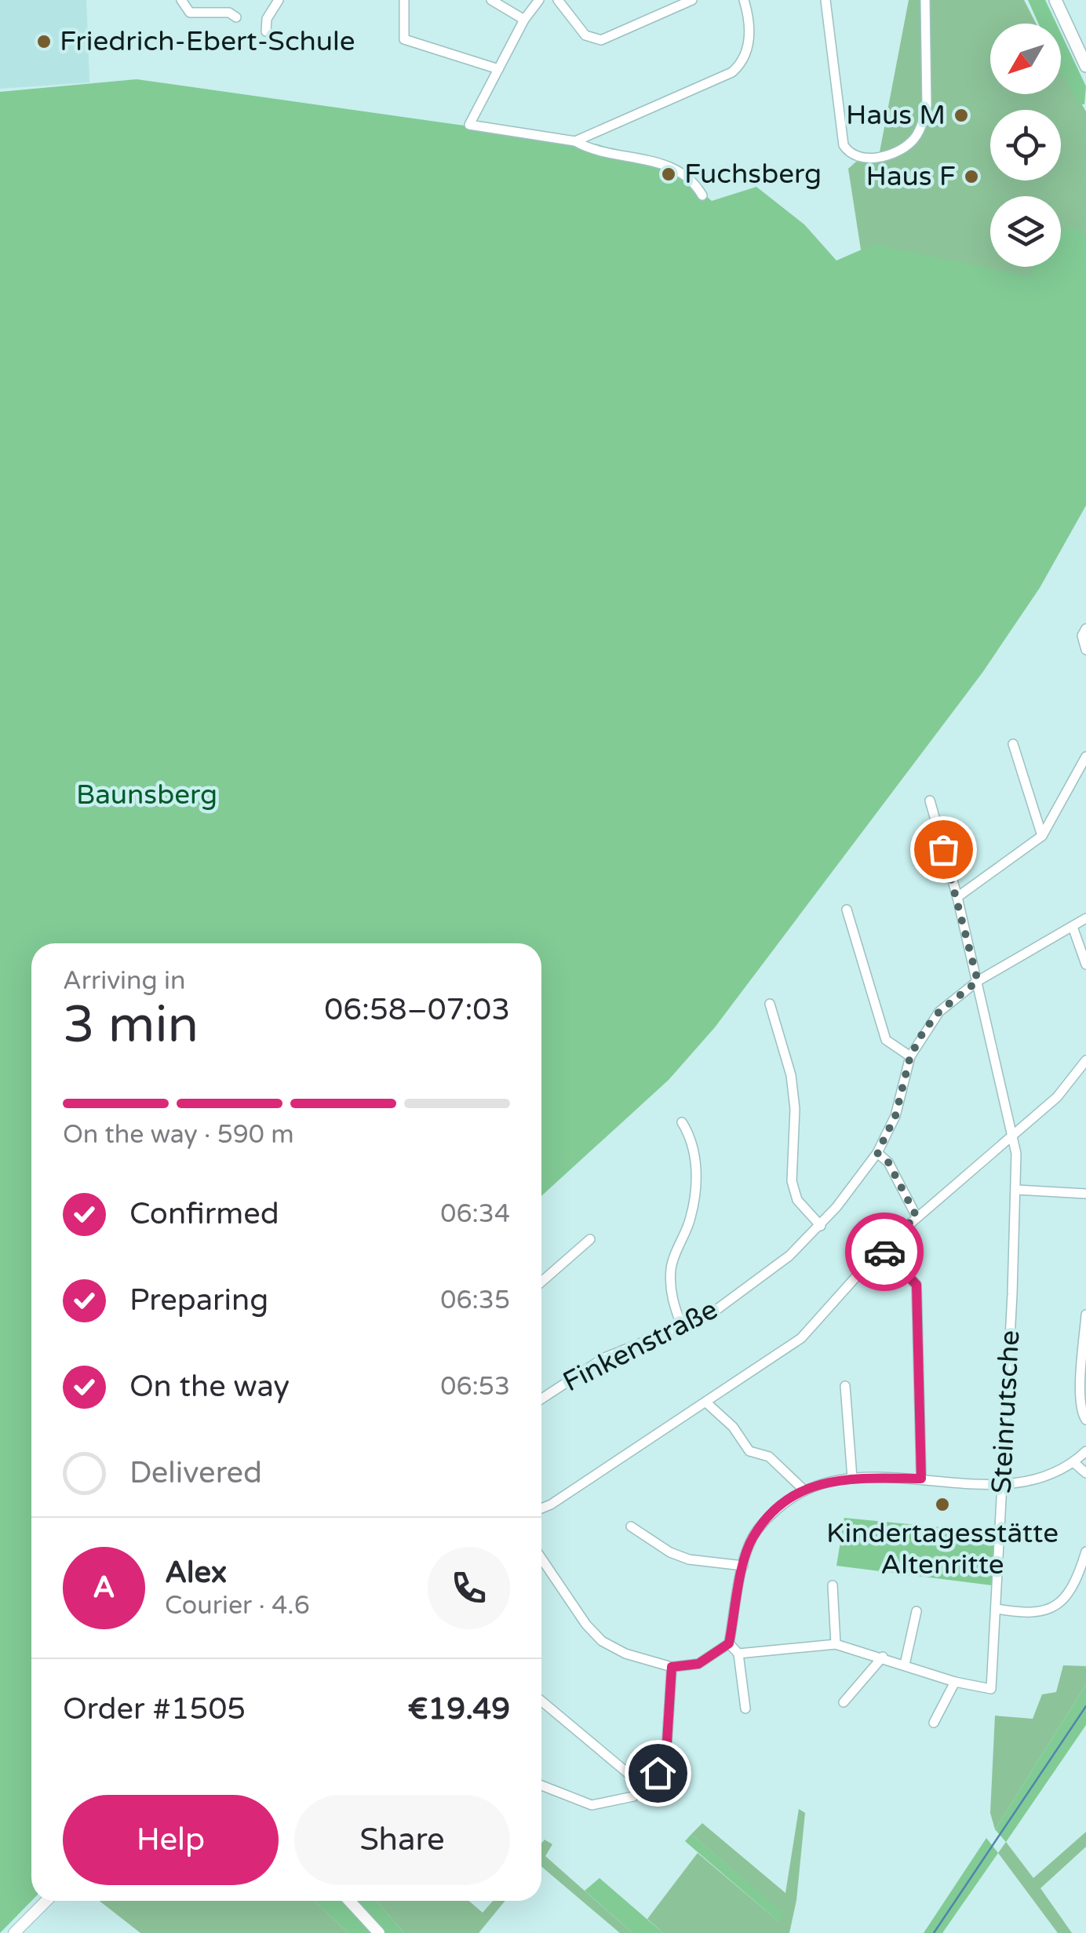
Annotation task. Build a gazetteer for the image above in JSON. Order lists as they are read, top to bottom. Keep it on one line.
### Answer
{"streets":{"street":["Finkenstraße","Steinrutsche"]},"crossings":[["Finkenstraße","Steinrutsche"]],"parks":["Baunsberg"],"places":["Friedrich-Ebert-Schule","Haus M","Fuchsberg","Haus F","Kindertagesstätte Altenritte"],"north":"bottom left","page":{"heading":["3 min","Arriving in","06:58–07:03"],"panel":["Alex","Courier · 4.6","Order #1505","€19.49"],"bar":"On the way · 590 m","list":[["Confirmed","06:34"],["Preparing","06:35"],["On the way","06:53"],"Delivered"],"round":"A","buttons":["Help","Share"]}}
